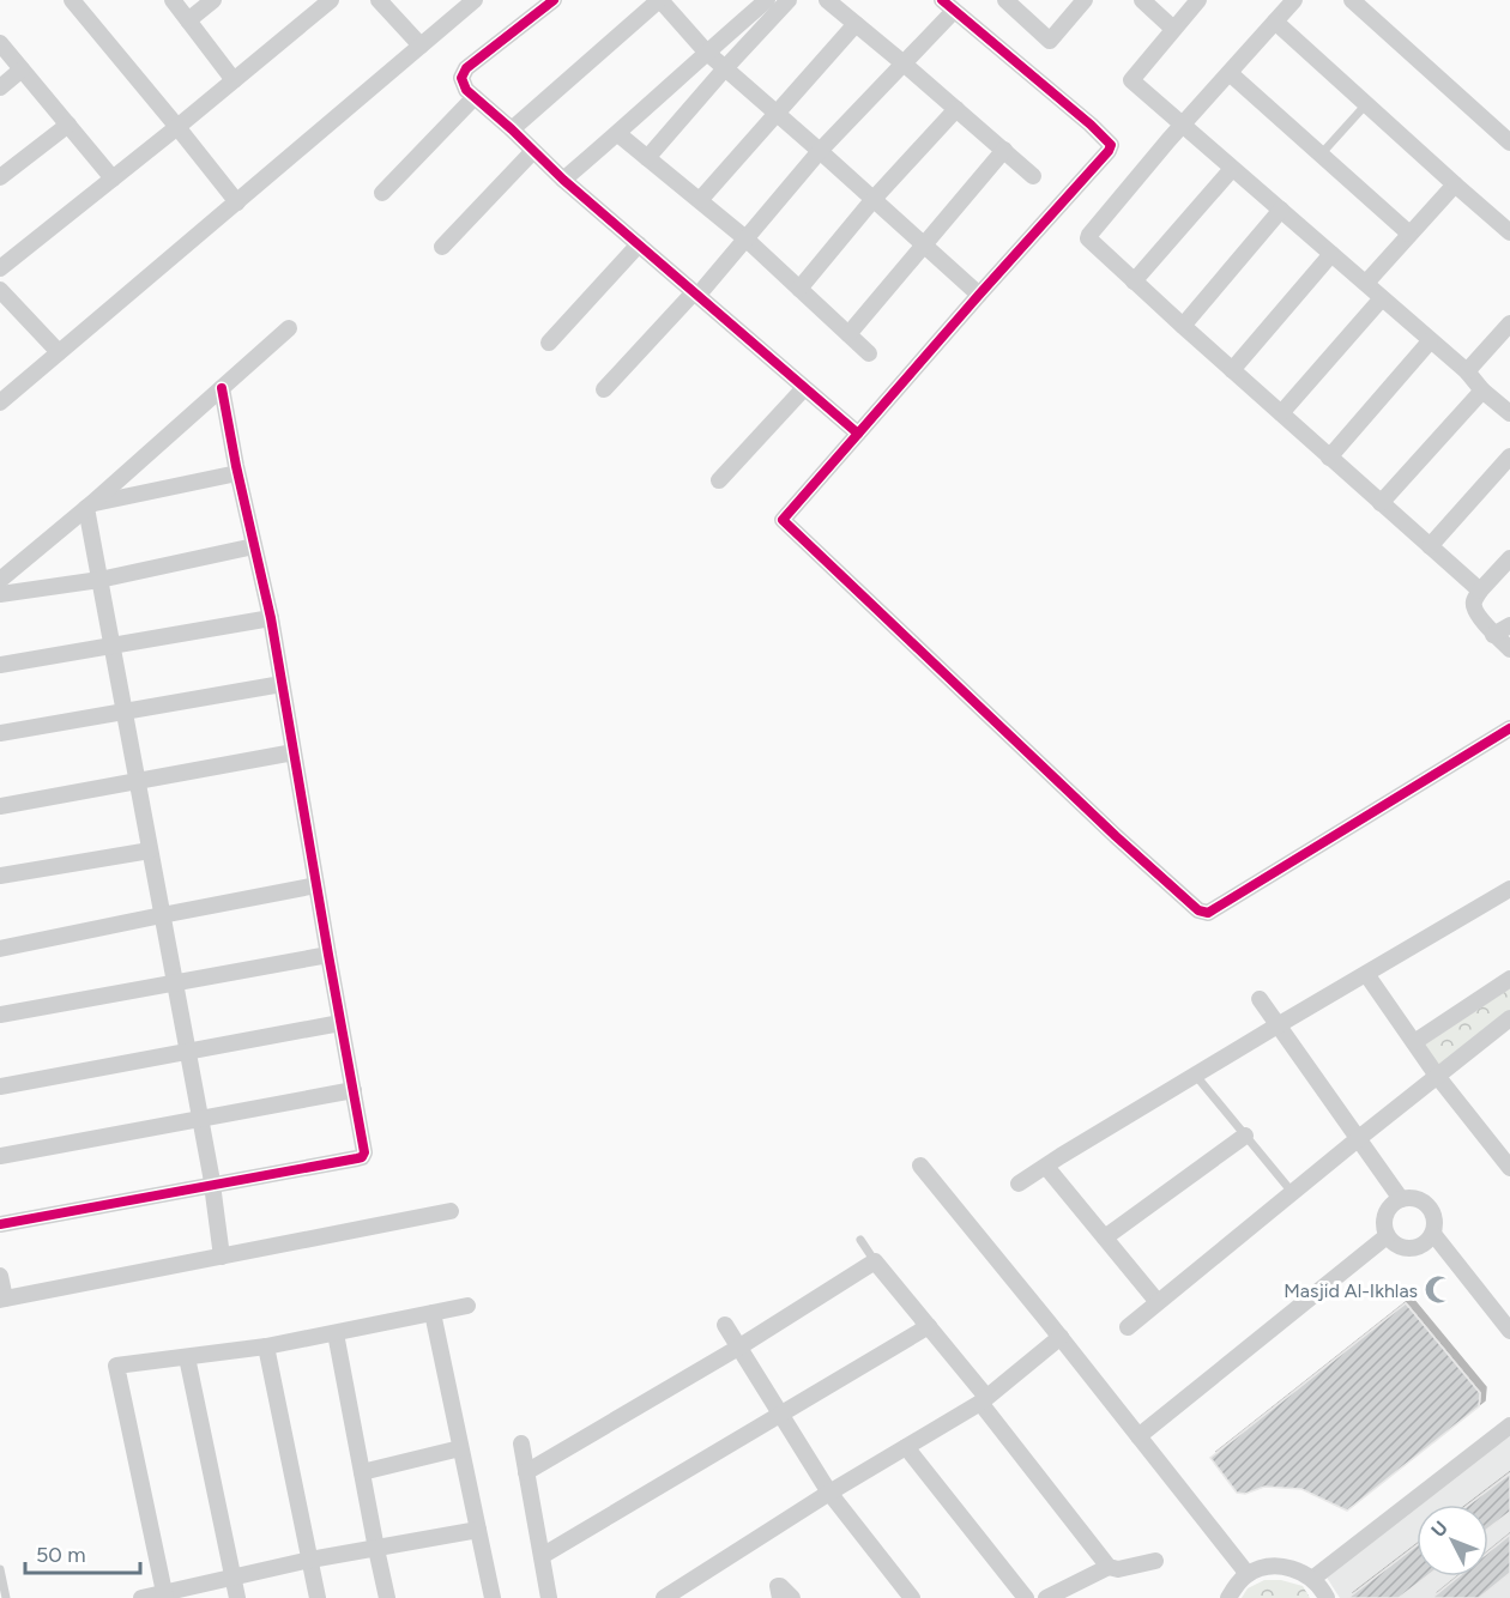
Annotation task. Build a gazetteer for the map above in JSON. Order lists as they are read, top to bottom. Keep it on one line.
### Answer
{"places":{"mosque":["Masjid Al-Ikhlas"]},"scale_bar":"50 m","north":"top left"}
